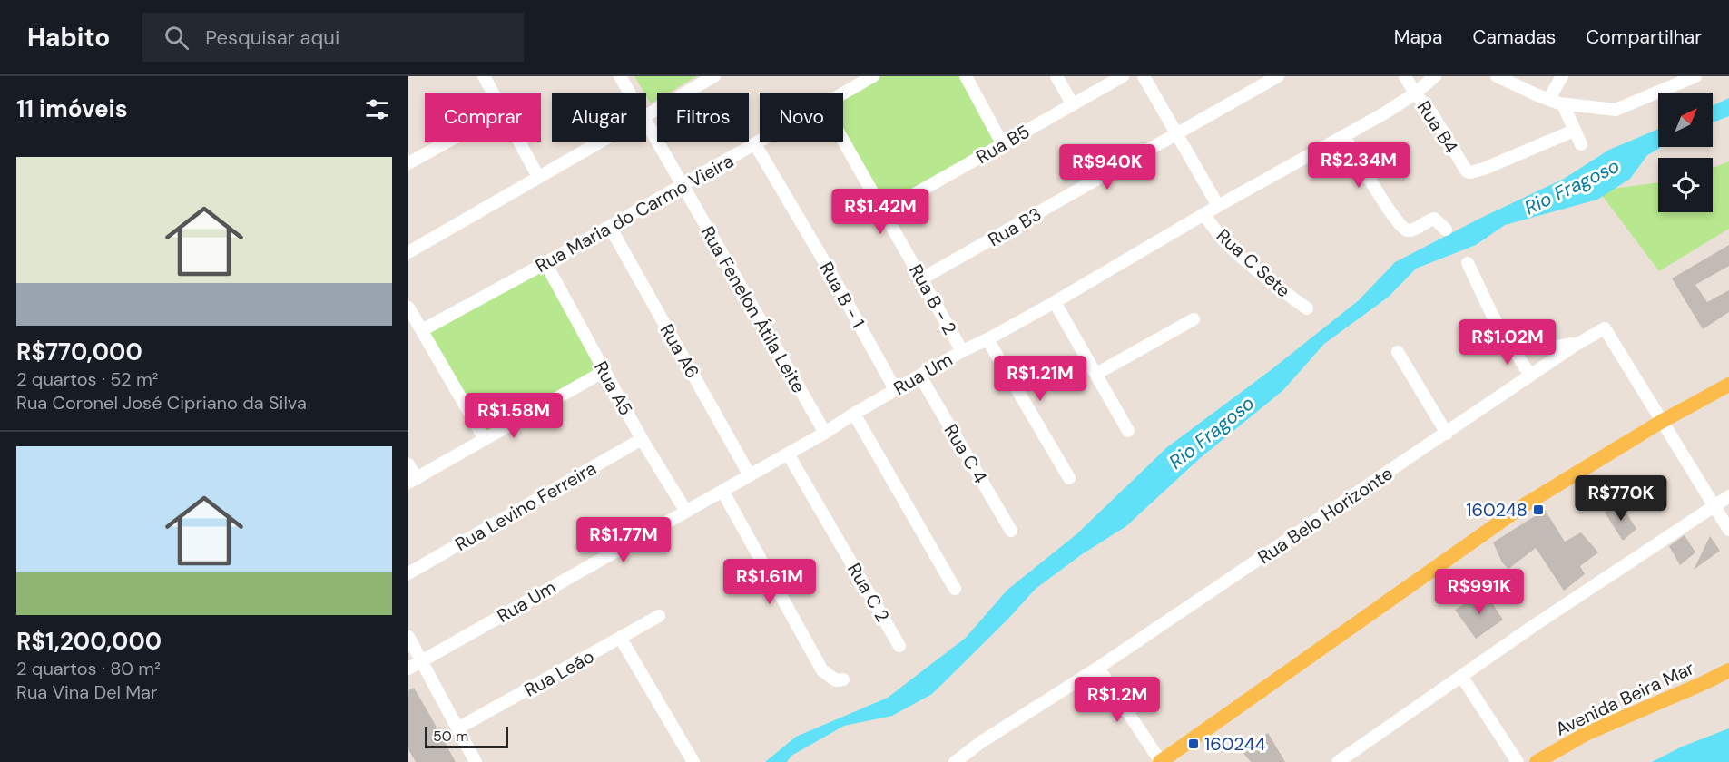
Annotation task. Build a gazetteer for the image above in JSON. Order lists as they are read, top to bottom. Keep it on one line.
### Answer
{"streets":{"main road":["Avenida Beira Mar"],"street":["Rua B4","Rua B5","Rua Maria do Carmo Vieira","Rua B3","Rua C Sete","Rua B - 1","Rua B - 2","Rua Fenelon Átila Leite","Rua A6","Rua Um","Rua A5","Rua C 4","Rua Levino Ferreira","Rua Belo Horizonte","Rua C 2","Rua Leão"]},"crossings":[["Rua B4","Rua Um"],["Rua B5","Rua B - 2"],["Rua Maria do Carmo Vieira","Rua B - 1"],["Rua Maria do Carmo Vieira","Rua Fenelon Átila Leite"],["Rua Maria do Carmo Vieira","Rua A6"],["Rua Maria do Carmo Vieira","Rua A5"],["Rua B3","Rua B - 2"],["Rua C Sete","Rua Um"],["Rua B - 1","Rua Um"],["Rua B - 2","Rua Um"],["Rua Fenelon Átila Leite","Rua Um"],["Rua A6","Rua Um"],["Rua Um","Rua A5"],["Rua Um","Rua C 4"],["Rua Um","Rua C 2"],["Rua A5","Rua Levino Ferreira"]],"water":["Rio Fragoso"],"places":{"transit":["160248","160244"]},"scale_bar":"50 m","north":"top right","page":{"header":"Habito","search":"Pesquisar aqui","nav":["Mapa","Camadas","Compartilhar"],"heading":"11 imóveis","chip":["Comprar","Alugar","Filtros","Novo"],"list":[{"name":"R$770,000","note":"2 quartos · 52 m² · Rua Coronel José Cipriano da Silva"},{"name":"R$1,200,000","note":"2 quartos · 80 m² · Rua Vina Del Mar"}],"price":["R$2.34M","R$940K","R$1.42M","R$1.02M","R$1.21M","R$1.58M","R$770K","R$1.77M","R$1.61M","R$991K","R$1.2M"],"scale":"50 m"}}
